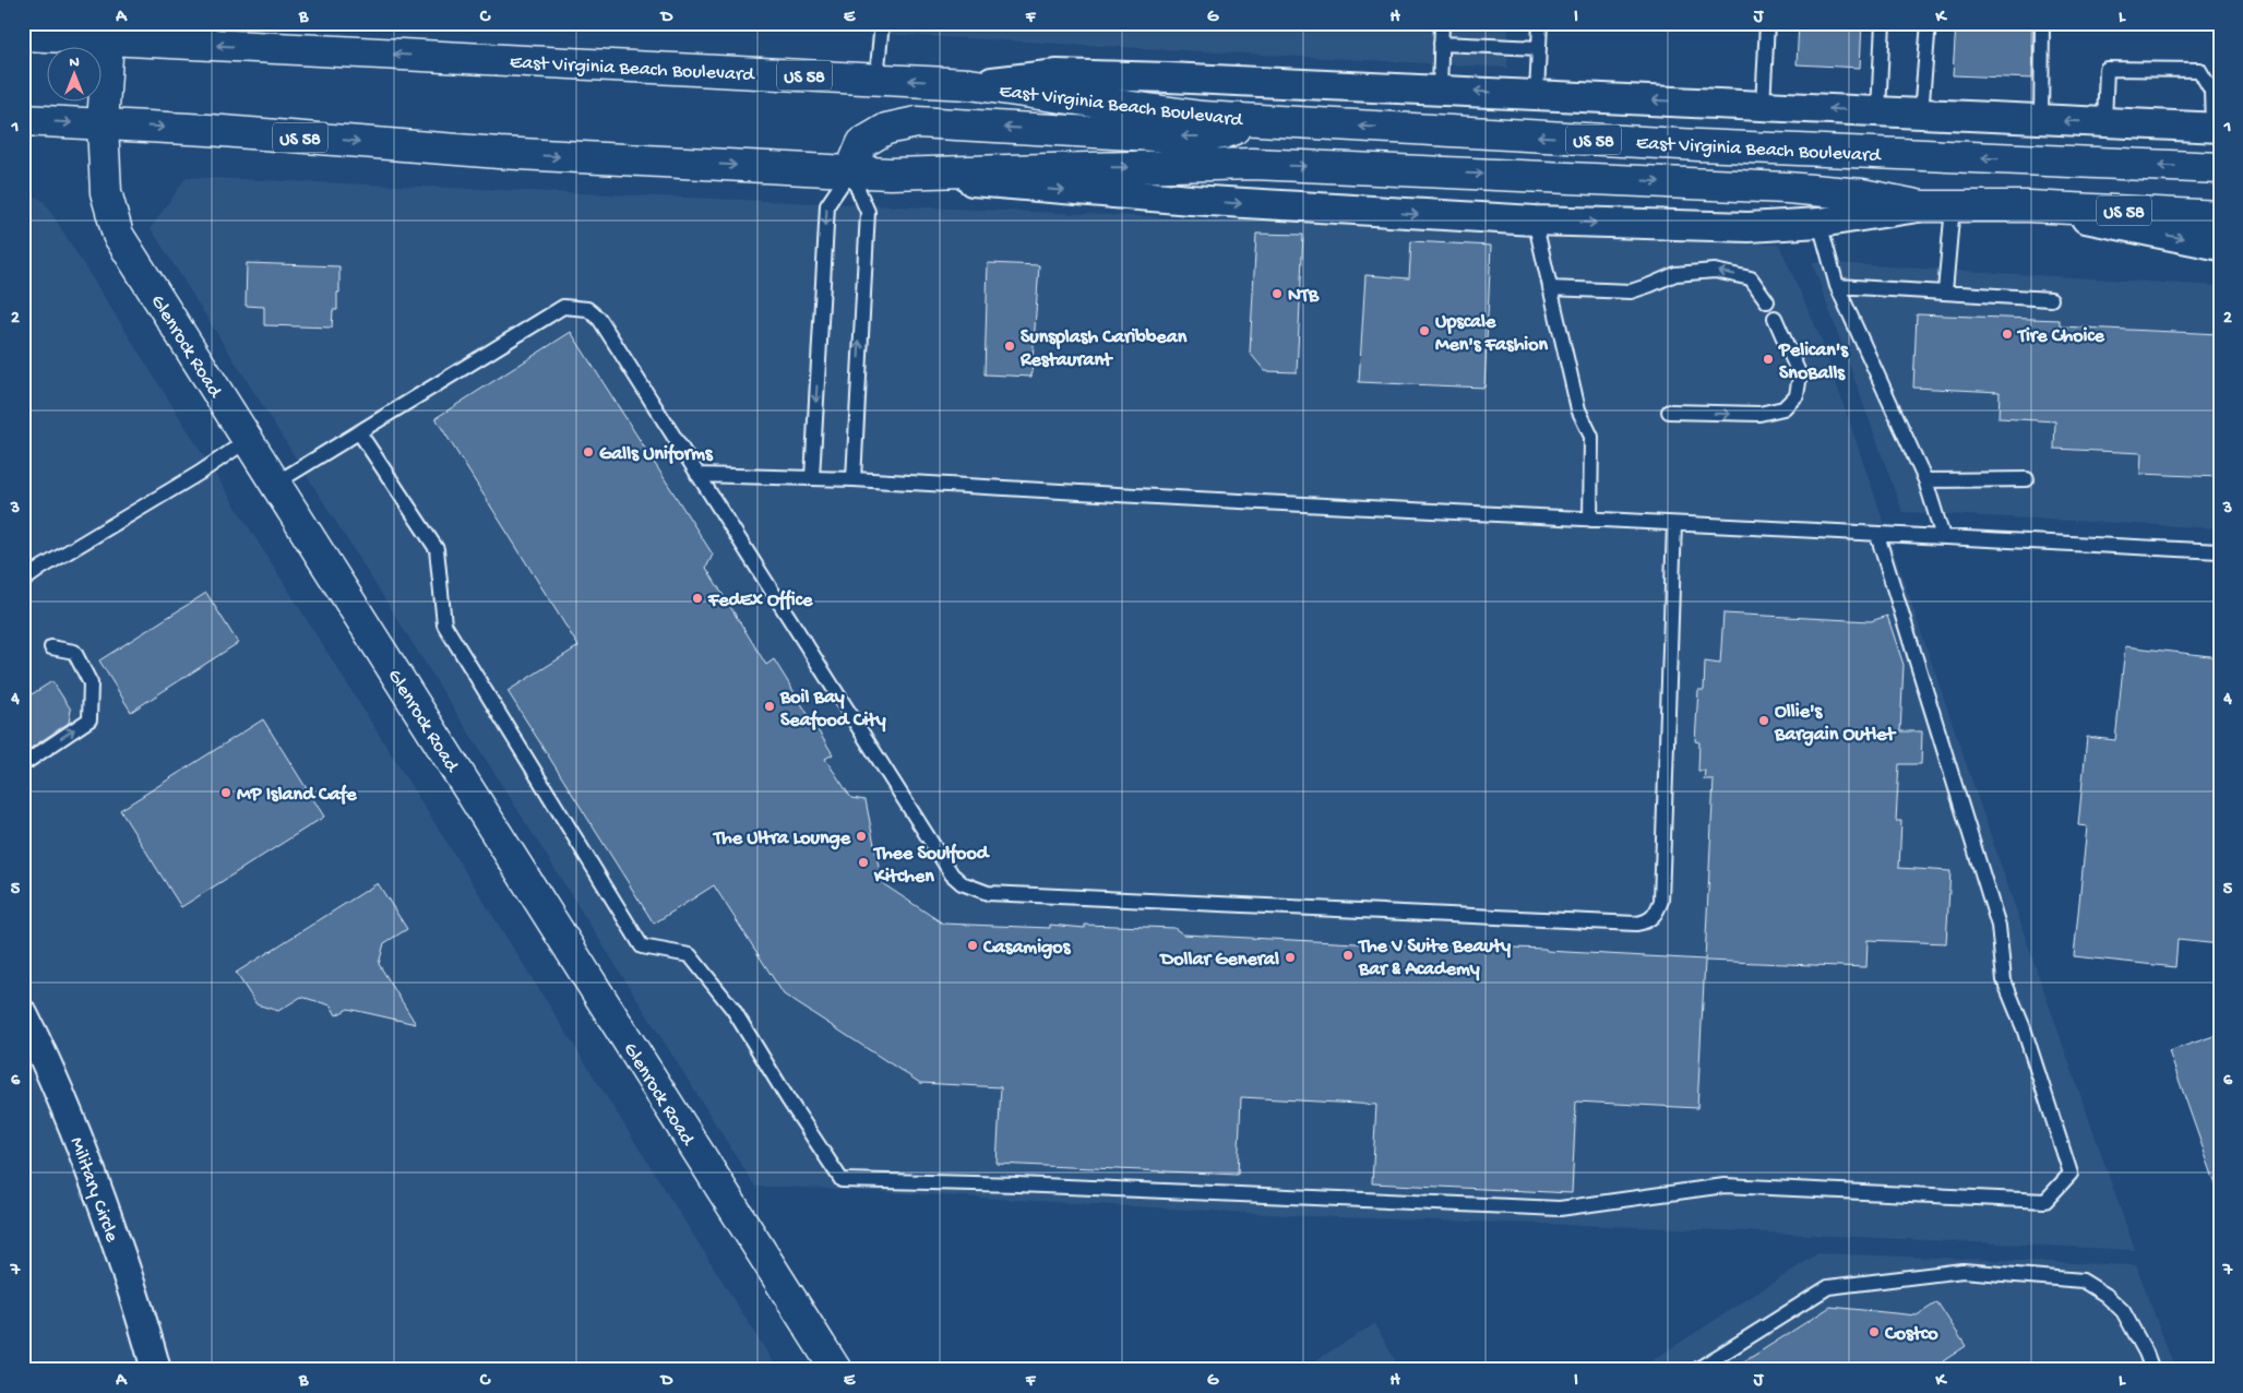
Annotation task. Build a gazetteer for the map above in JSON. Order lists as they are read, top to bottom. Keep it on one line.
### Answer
{"streets":{"main road":["East Virginia Beach Boulevard","US 58","Glenrock Road"],"street":["Military Circle"]},"crossings":[["East Virginia Beach Boulevard","Glenrock Road"]],"places":["NTB","Upscale Men's Fashion","Tire Choice","Sunsplash Caribbean Restaurant","Pelican's SnoBalls","Galls Uniforms","FedEx Office","Boil Bay Seafood City","Ollie's Bargain Outlet","MP Island Cafe","The Ultra Lounge","Thee Soulfood Kitchen","Casamigos","The V Suite Beauty Bar & Academy","Dollar General","Costco"],"north":"top","grid":{"columns":["A","B","C","D","E","F","G","H","I","J","K","L"],"rows":["1","2","3","4","5","6","7"]}}
